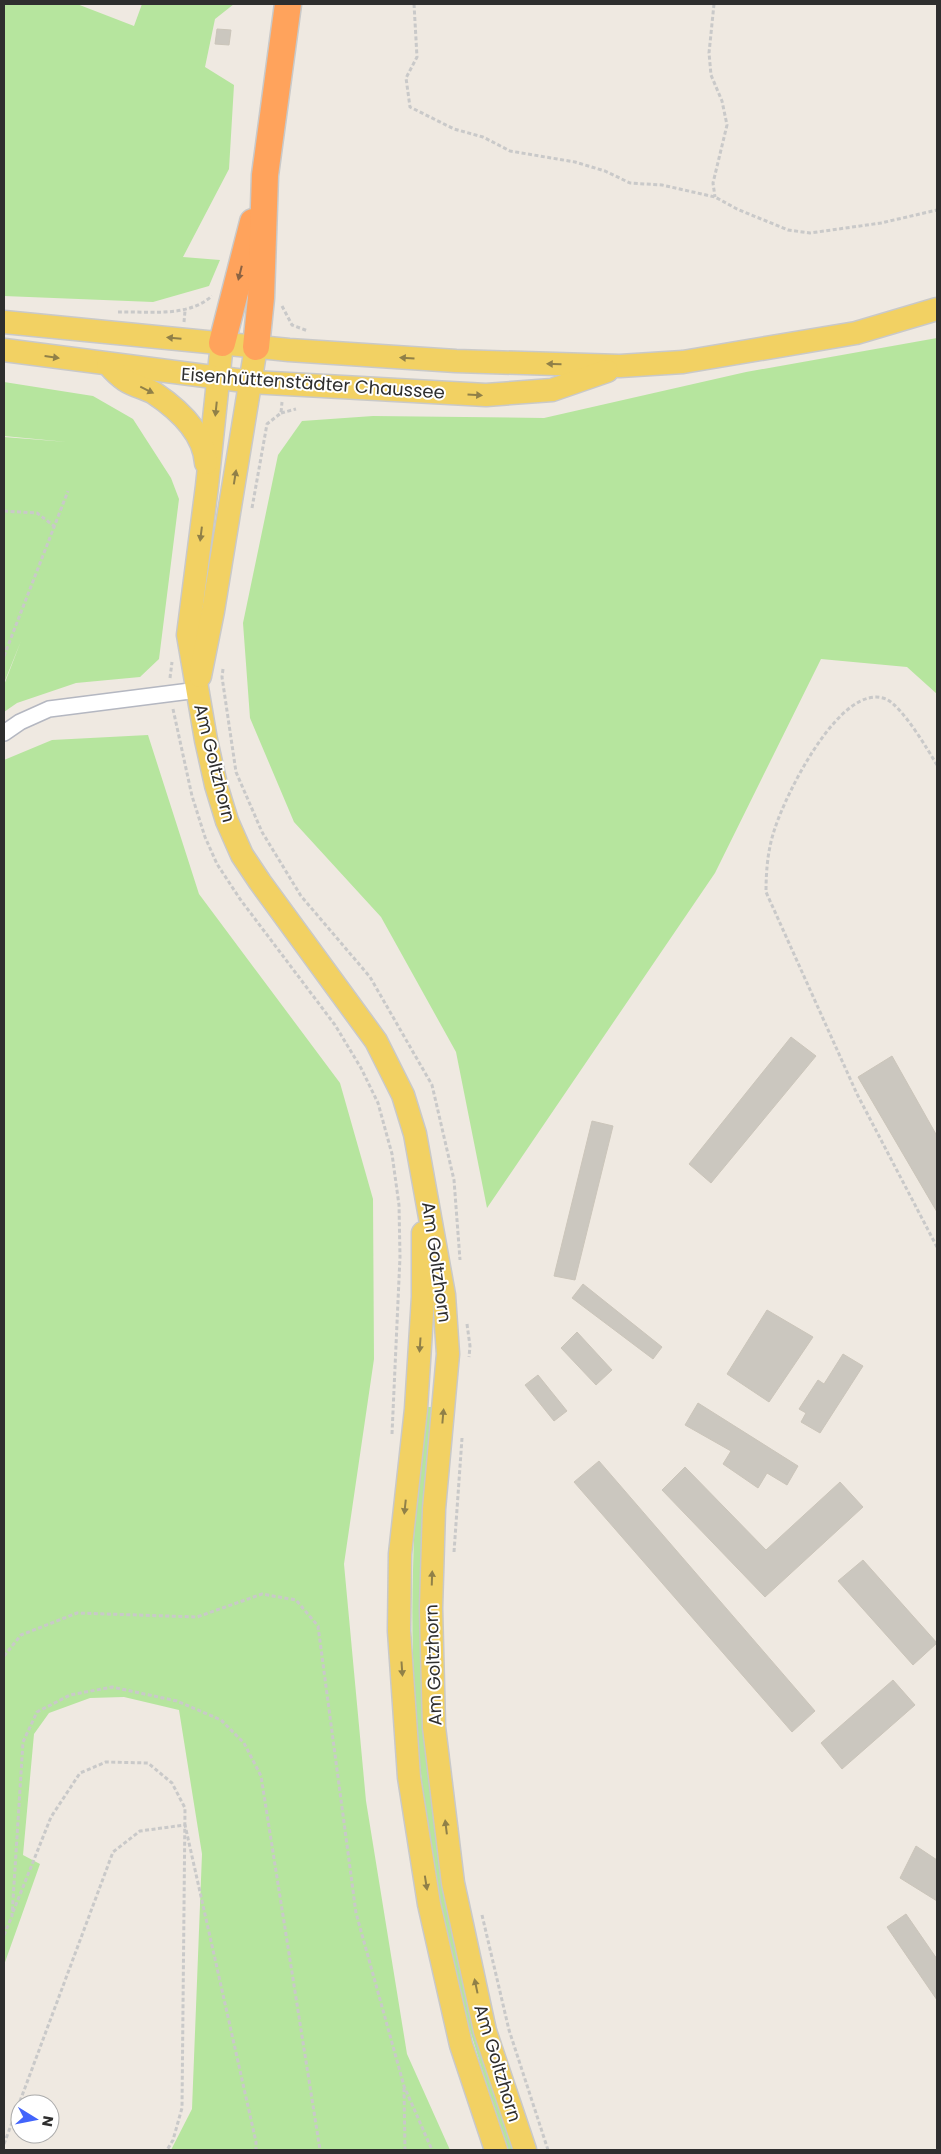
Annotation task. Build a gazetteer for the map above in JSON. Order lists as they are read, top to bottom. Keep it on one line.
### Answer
{"streets":{"main road":["Eisenhüttenstädter Chaussee","Am Goltzhorn"]},"crossings":[["Eisenhüttenstädter Chaussee","Am Goltzhorn"]],"north":"right"}
